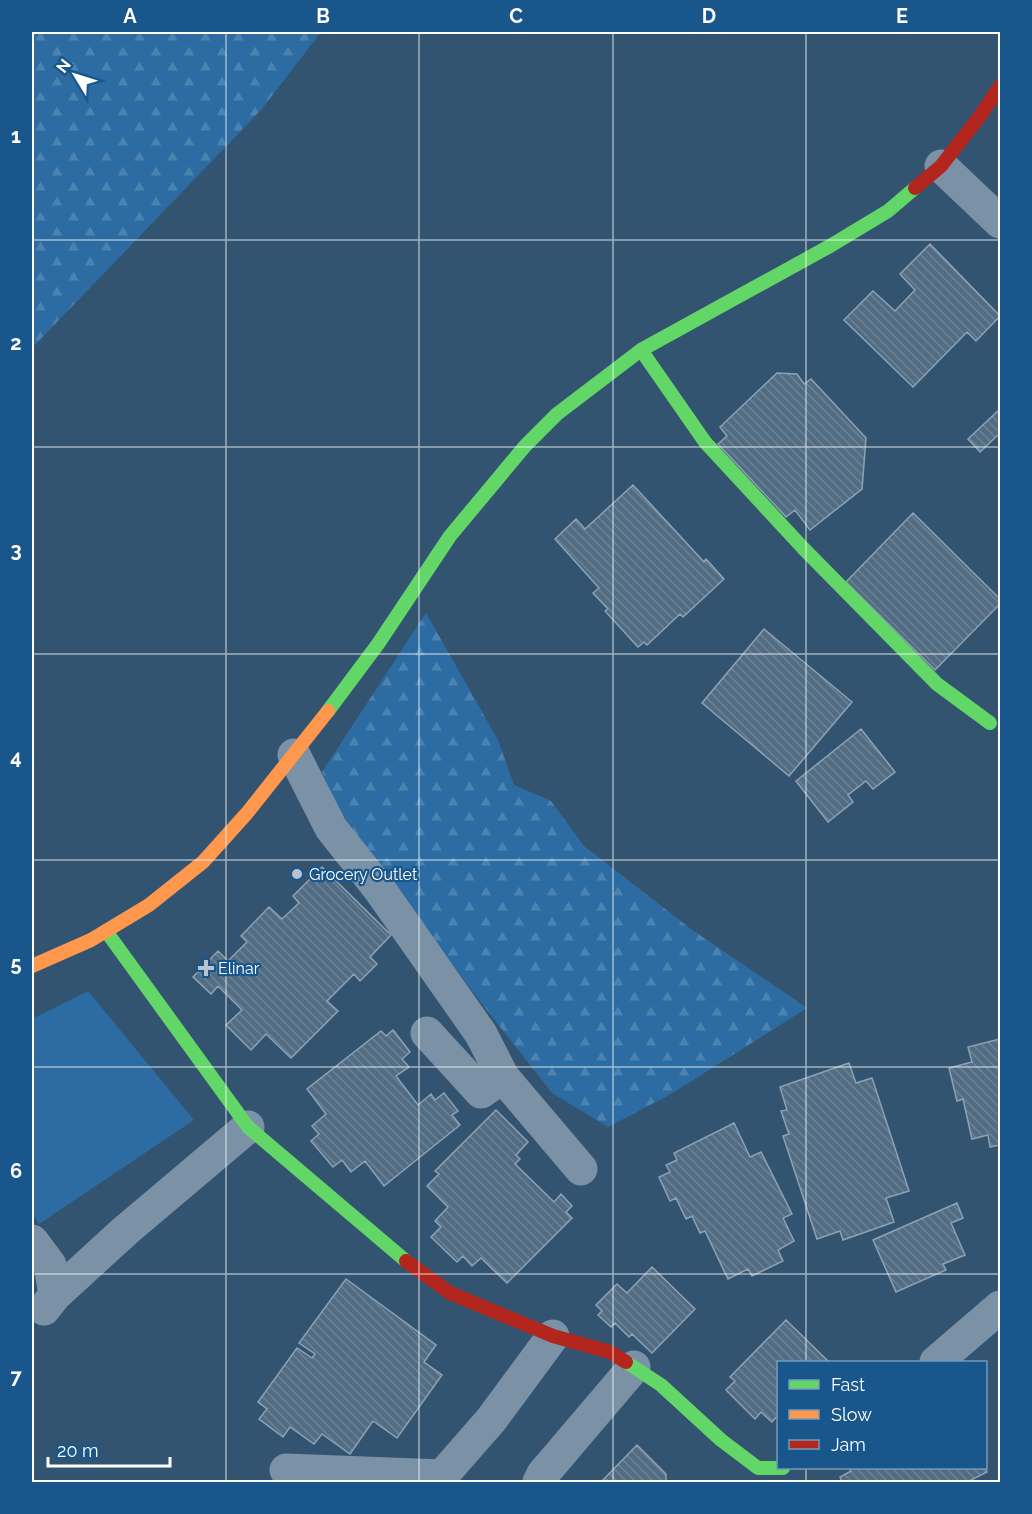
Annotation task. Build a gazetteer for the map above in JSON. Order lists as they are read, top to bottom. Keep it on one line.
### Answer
{"places":{"other":["Grocery Outlet"],"health":["Elinar"]},"legend":["Fast","Slow","Jam"],"scale_bar":"20 m","north":"top left","grid":{"columns":["A","B","C","D","E"],"rows":["1","2","3","4","5","6","7"]}}
